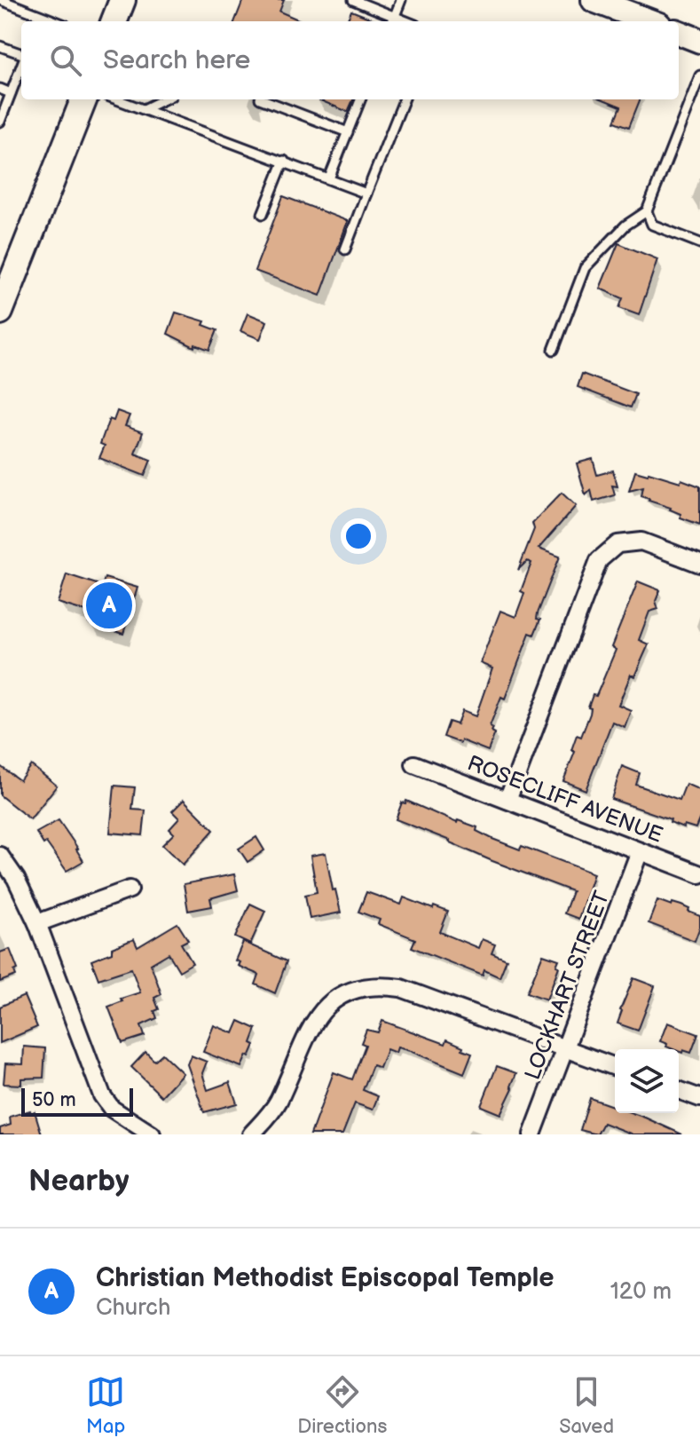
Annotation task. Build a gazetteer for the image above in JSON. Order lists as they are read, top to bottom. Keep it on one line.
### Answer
{"streets":{"street":["ROSECLIFF AVENUE","LOCKHART STREET"]},"crossings":[["ROSECLIFF AVENUE","LOCKHART STREET"]],"scale_bar":"50 m","page":{"search":"Search here","pins":"A","scale":"50 m","heading":"Nearby","list":[{"mark":"A","name":"Christian Methodist Episcopal Temple","note":"Church","value":"120 m"}],"nav":["Map","Directions","Saved"]}}
